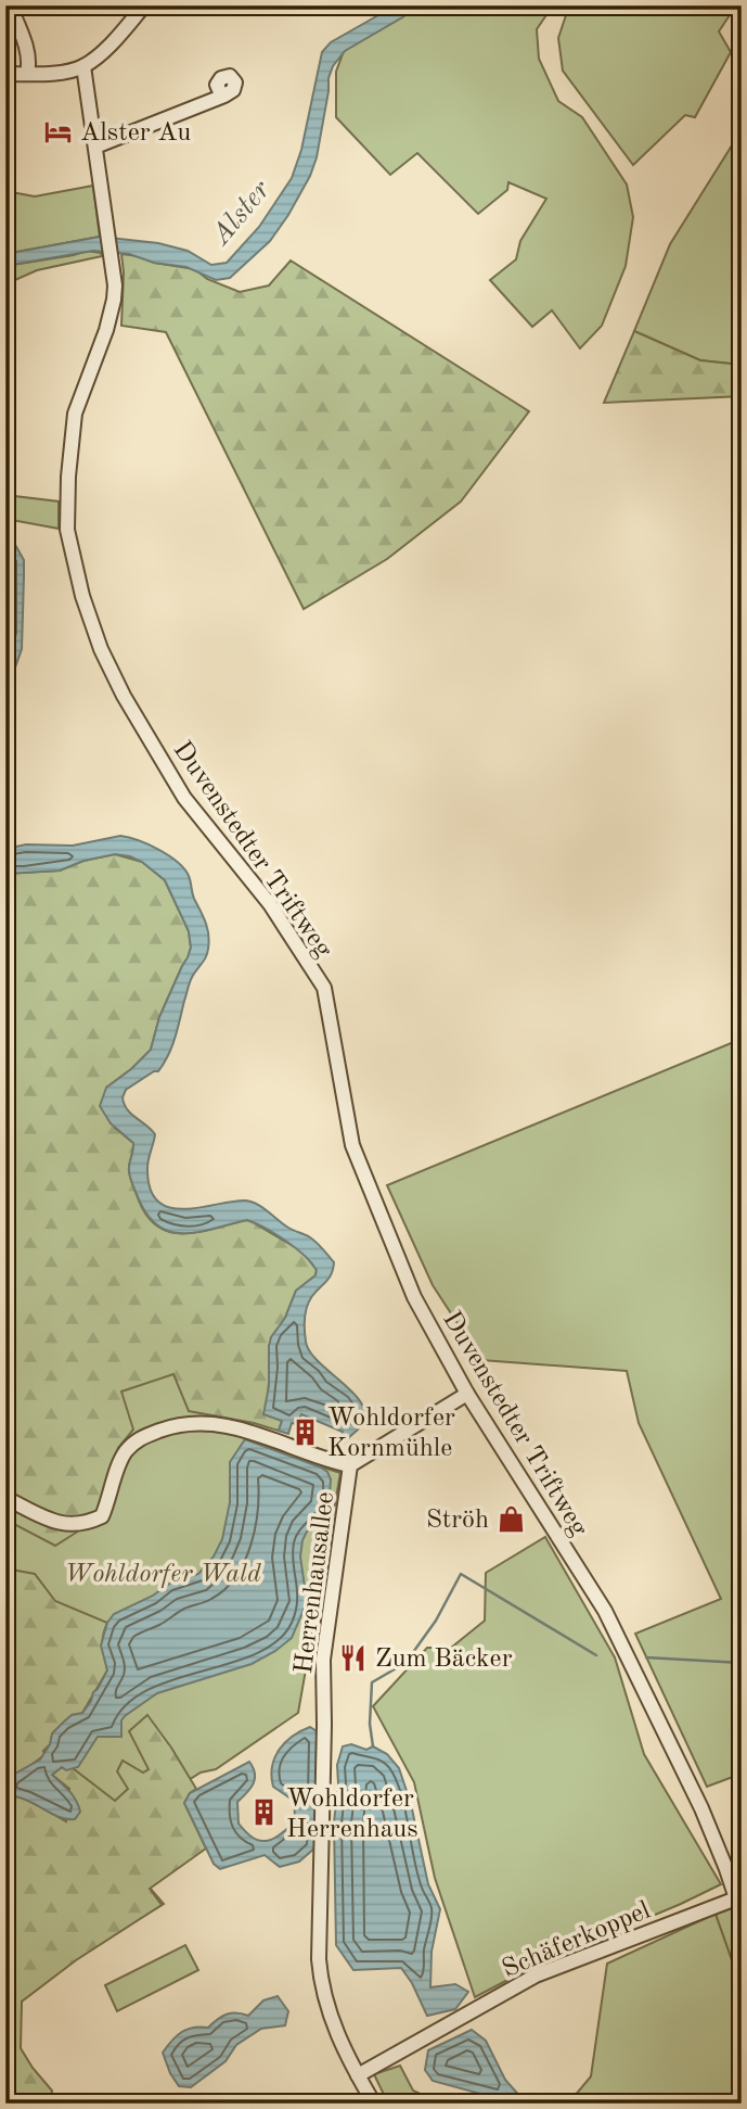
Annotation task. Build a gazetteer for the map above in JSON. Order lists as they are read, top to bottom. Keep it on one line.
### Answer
{"streets":{"street":["Duvenstedter Triftweg","Herrenhausallee","Schäferkoppel"]},"crossings":[["Duvenstedter Triftweg","Schäferkoppel"],["Herrenhausallee","Schäferkoppel"]],"water":["Alster"],"parks":["Wohldorfer Wald"],"places":{"hotel":["Alster Au"],"building":["Wohldorfer Kornmühle","Wohldorfer Herrenhaus"],"shop":["Ströh"],"restaurant":["Zum Bäcker"]}}
